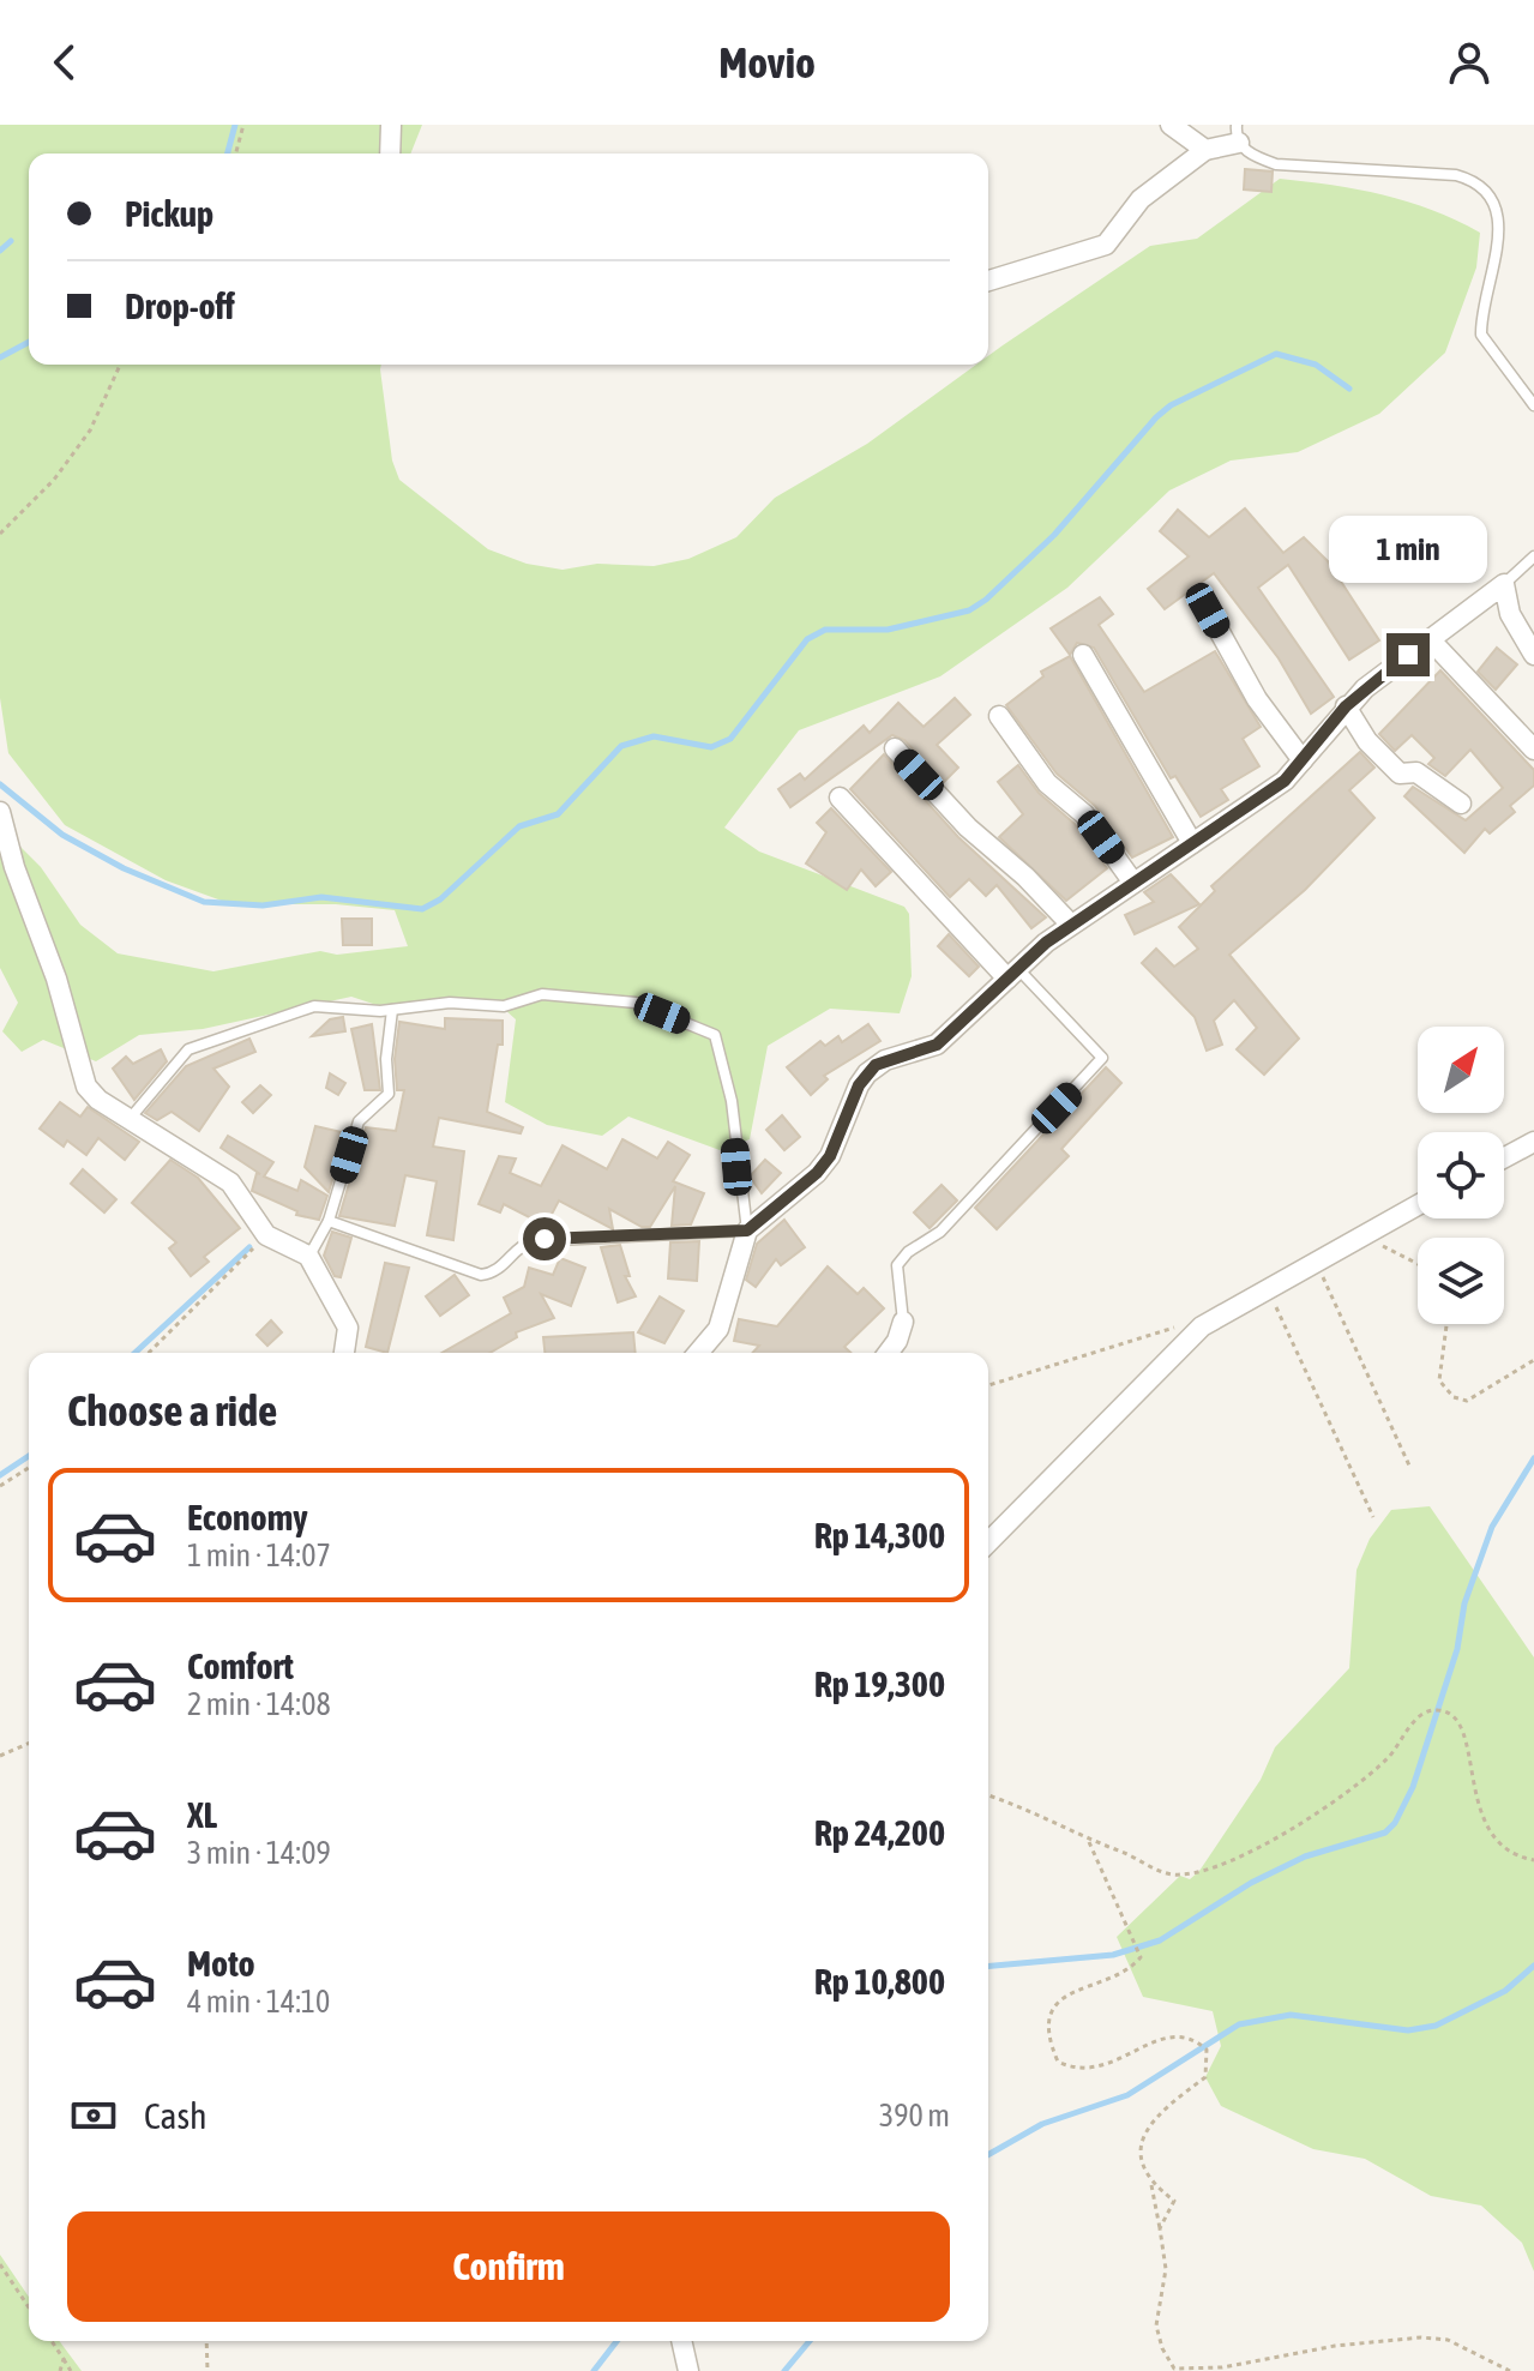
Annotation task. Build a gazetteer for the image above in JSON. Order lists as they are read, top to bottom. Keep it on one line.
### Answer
{"north":"top right","page":{"header":"Movio","banner":["Pickup","Drop-off"],"bubble":"1 min","heading":"Choose a ride","list":[{"name":"Economy","note":"1 min · 14:07","value":"Rp 14,300"},{"name":"Comfort","note":"2 min · 14:08","value":"Rp 19,300"},{"name":"XL","note":"3 min · 14:09","value":"Rp 24,200"},{"name":"Moto","note":"4 min · 14:10","value":"Rp 10,800"}],"pay":["Cash","390 m"],"buttons":"Confirm"}}
